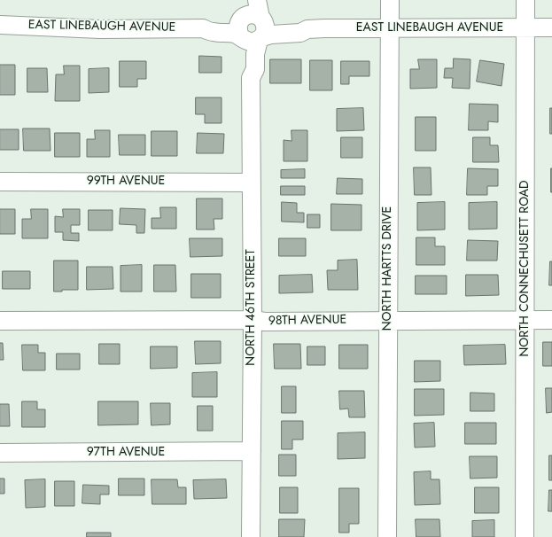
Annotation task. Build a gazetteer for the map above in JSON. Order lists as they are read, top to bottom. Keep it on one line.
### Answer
{"streets":{"street":["EAST LINEBAUGH AVENUE","99TH AVENUE","NORTH HARTTS DRIVE","NORTH CONNECHUSETT ROAD","NORTH 46TH STREET","98TH AVENUE","97TH AVENUE"]},"crossings":[["EAST LINEBAUGH AVENUE","NORTH HARTTS DRIVE"],["EAST LINEBAUGH AVENUE","NORTH CONNECHUSETT ROAD"],["EAST LINEBAUGH AVENUE","NORTH 46TH STREET"],["99TH AVENUE","NORTH 46TH STREET"],["NORTH HARTTS DRIVE","98TH AVENUE"],["NORTH CONNECHUSETT ROAD","98TH AVENUE"],["NORTH 46TH STREET","98TH AVENUE"],["NORTH 46TH STREET","97TH AVENUE"]]}
